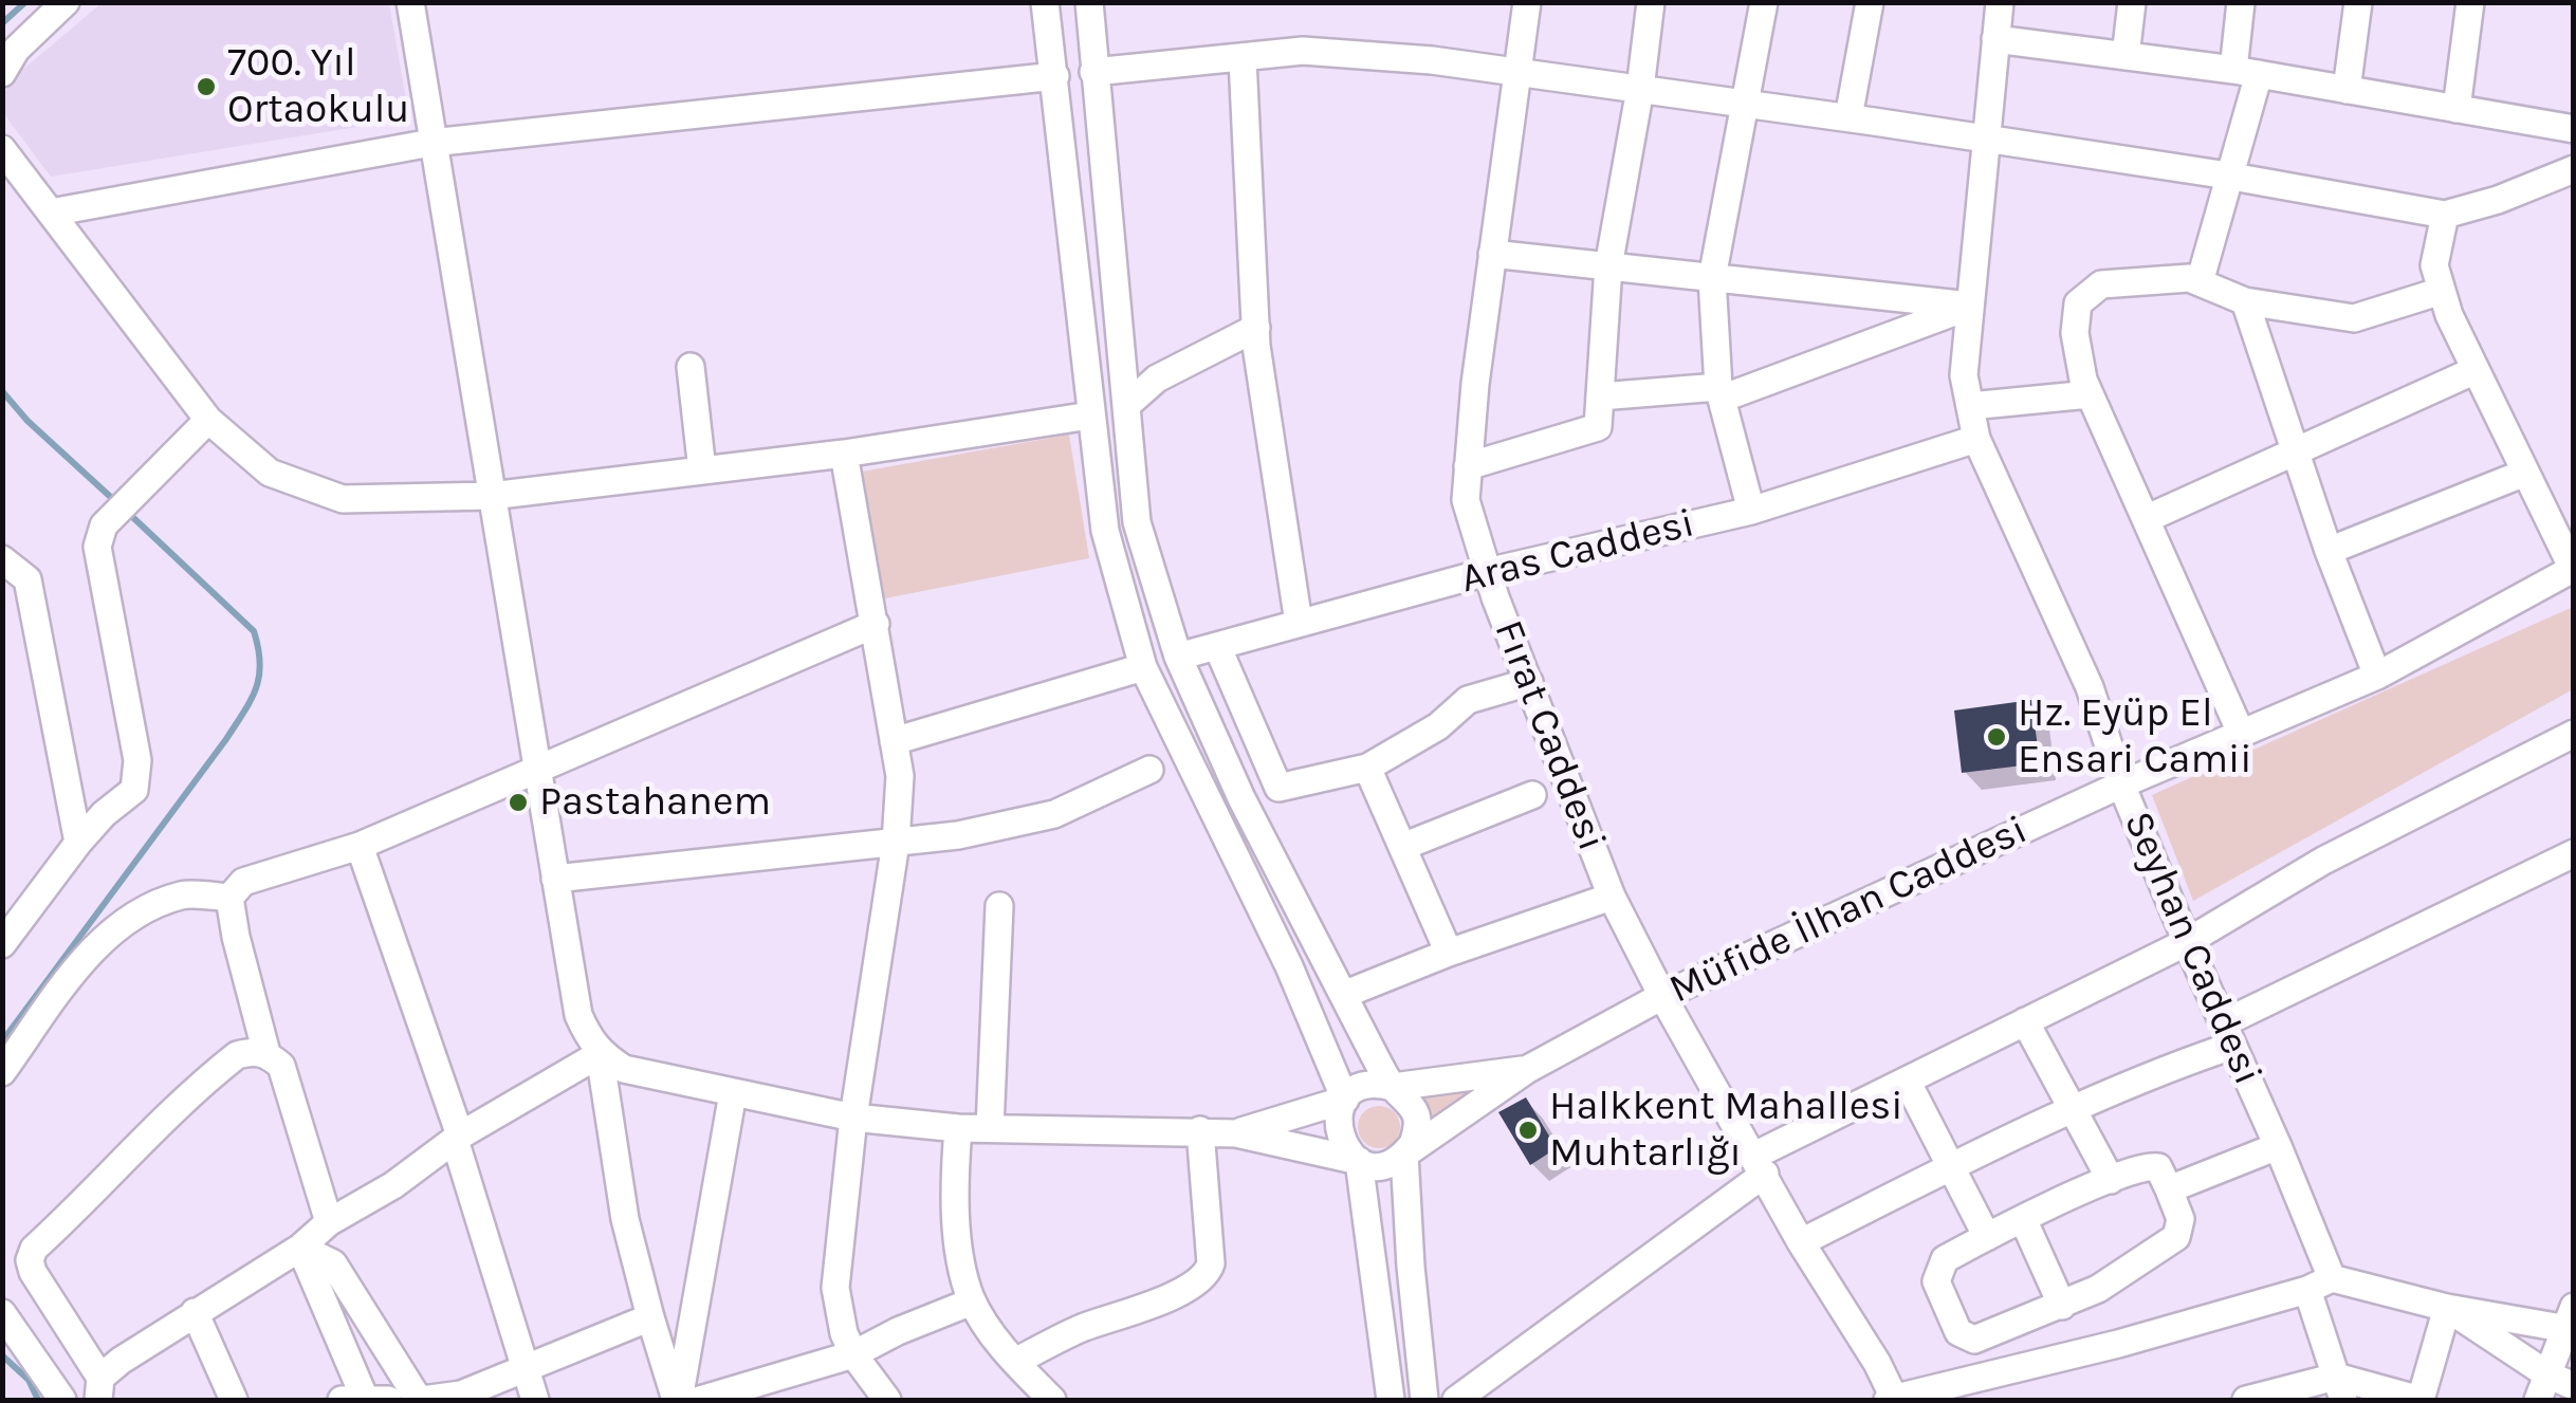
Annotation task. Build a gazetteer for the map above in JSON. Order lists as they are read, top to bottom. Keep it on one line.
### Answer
{"streets":{"street":["Aras Caddesi","Fırat Caddesi","Müfide İlhan Caddesi","Seyhan Caddesi"]},"crossings":[["Aras Caddesi","Fırat Caddesi"],["Aras Caddesi","Seyhan Caddesi"],["Fırat Caddesi","Müfide İlhan Caddesi"],["Müfide İlhan Caddesi","Seyhan Caddesi"]],"places":["700. Yıl Ortaokulu","Hz. Eyüp El Ensari Camii","Pastahanem","Halkkent Mahallesi Muhtarlığı"]}
